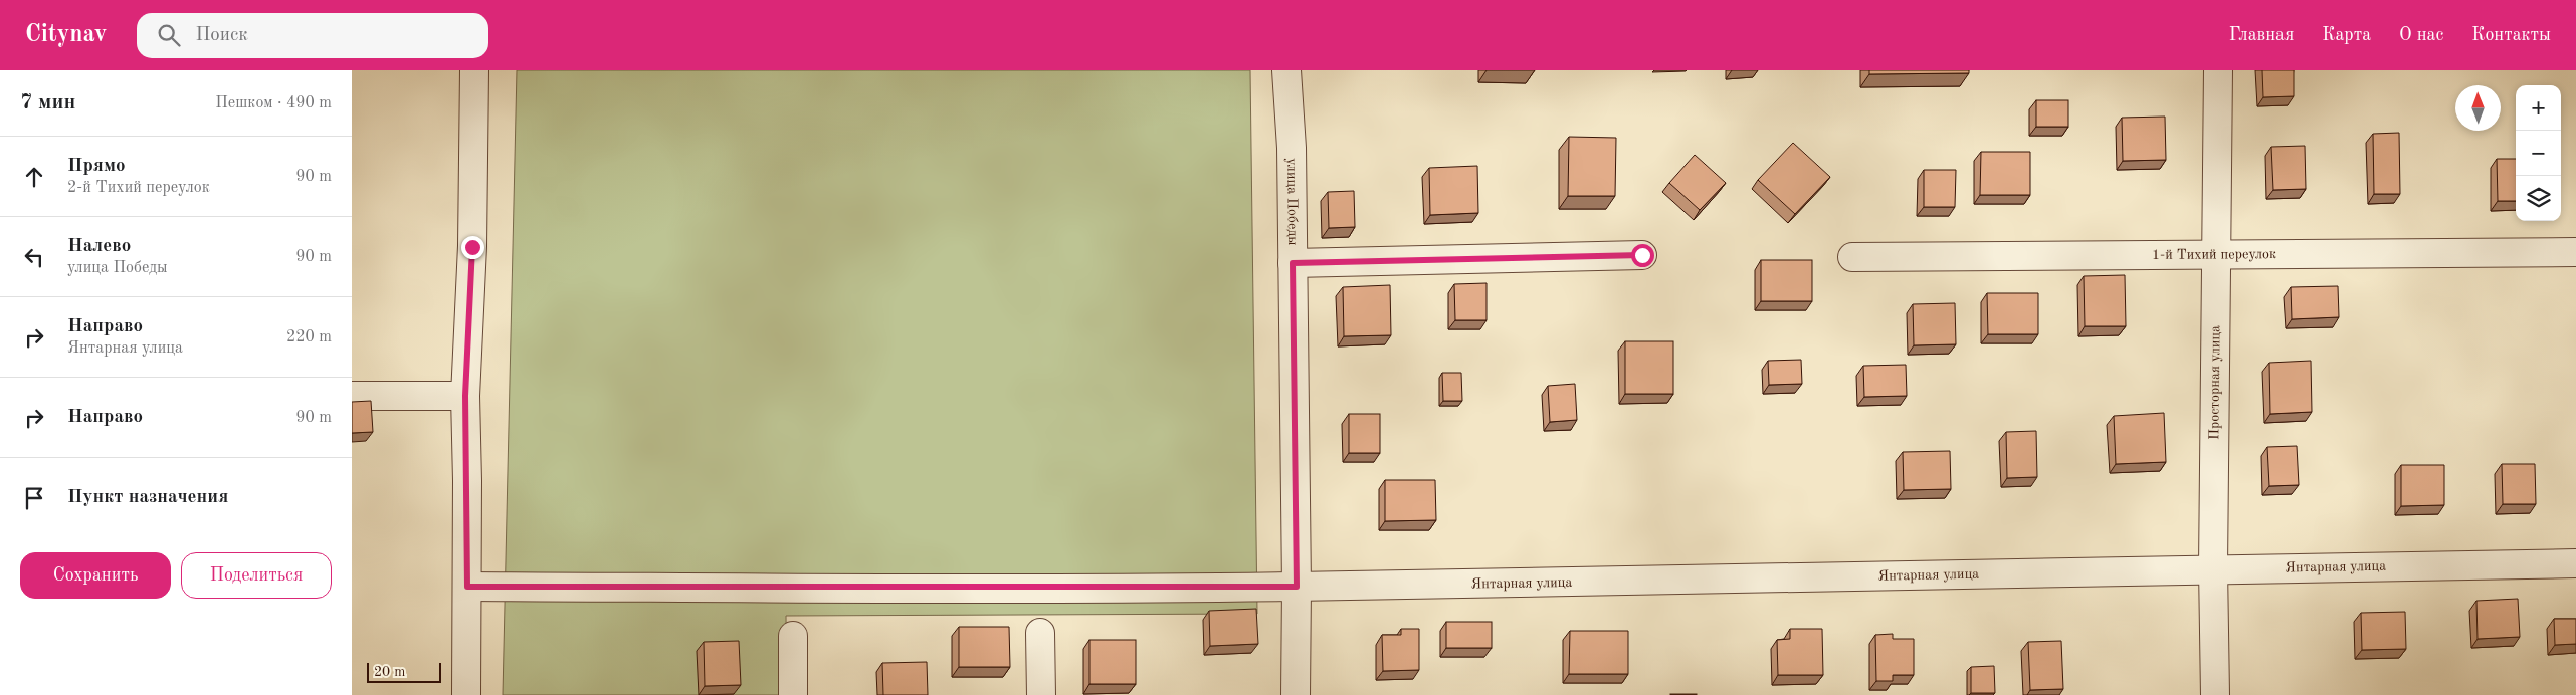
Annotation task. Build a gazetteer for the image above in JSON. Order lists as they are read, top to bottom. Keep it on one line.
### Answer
{"streets":{"street":["улица Победы","1-й Тихий переулок","Просторная улица","Янтарная улица"]},"crossings":[["улица Победы","Янтарная улица"],["1-й Тихий переулок","Просторная улица"],["Просторная улица","Янтарная улица"]],"scale_bar":"20 m","north":"top","page":{"header":"Citynav","search":"Поиск","nav":["Главная","Карта","О нас","Контакты"],"heading":["7 мин","Пешком · 490 m"],"map_buttons":["+","−"],"list":[["Прямо","2-й Тихий переулок","90 m"],["Налево","улица Победы","90 m"],["Направо","Янтарная улица","220 m"],["Направо","90 m"],"Пункт назначения"],"buttons":["Сохранить","Поделиться"],"scale":"20 m"}}
